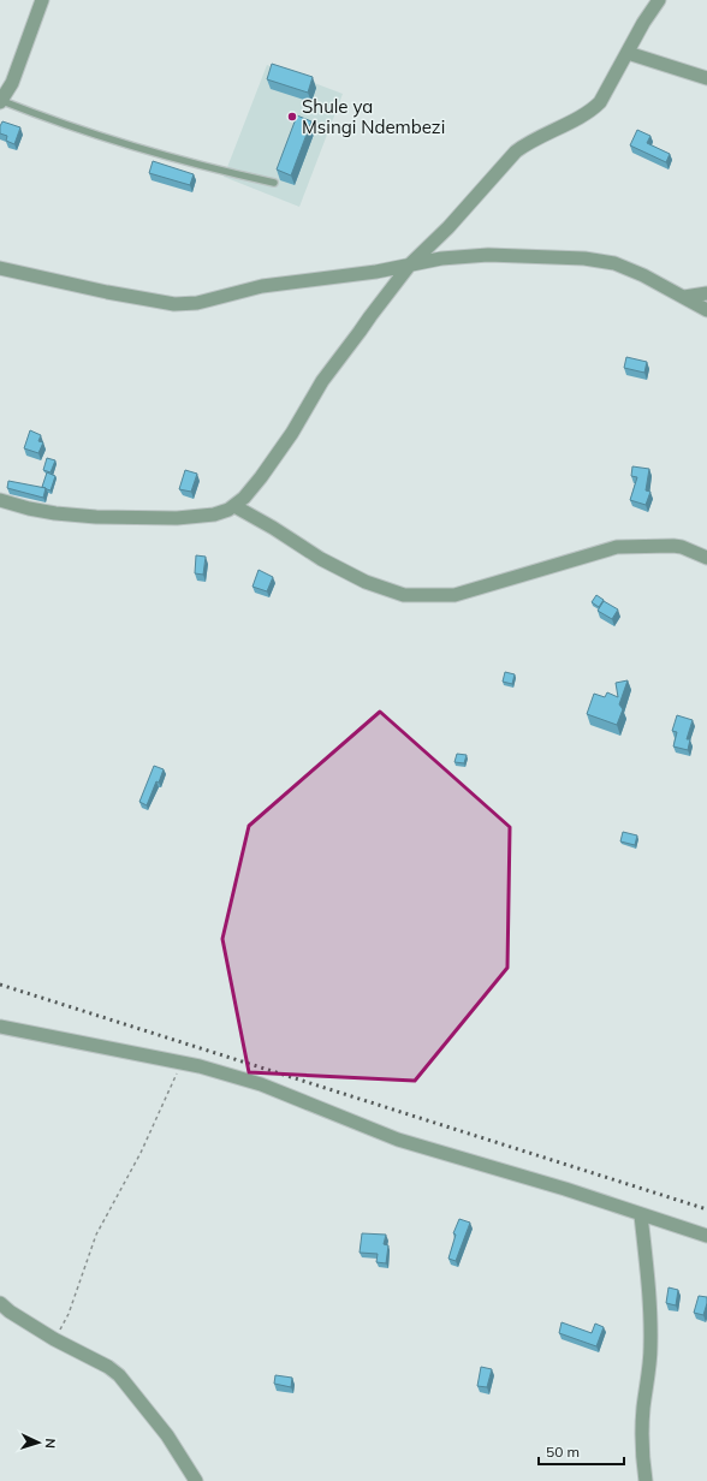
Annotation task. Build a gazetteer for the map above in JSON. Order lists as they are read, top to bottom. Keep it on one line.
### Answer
{"places":["Shule ya Msingi Ndembezi"],"scale_bar":"50 m","north":"right"}
